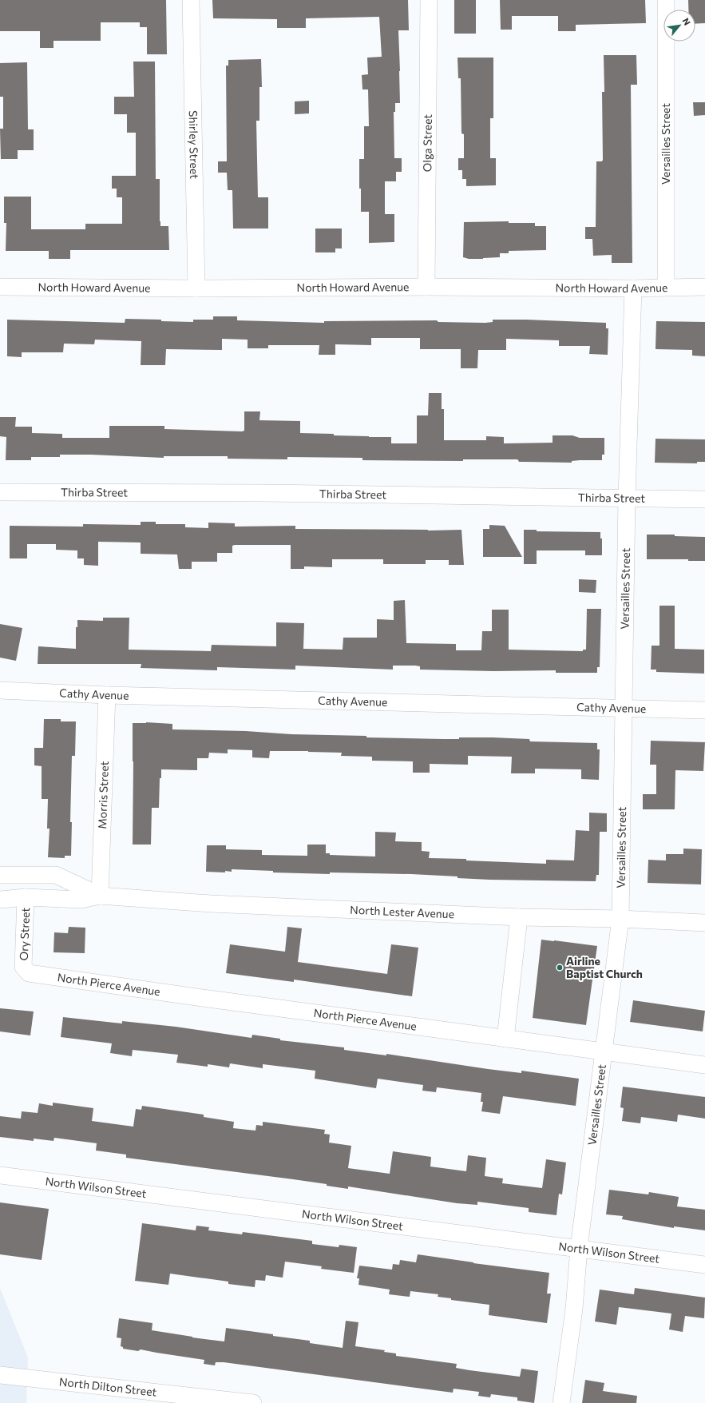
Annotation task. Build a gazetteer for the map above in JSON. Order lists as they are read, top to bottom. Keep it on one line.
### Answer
{"streets":{"street":["Olga Street","Versailles Street","Shirley Street","North Howard Avenue","Thirba Street","Cathy Avenue","Morris Street","North Lester Avenue","Ory Street","North Pierce Avenue","North Wilson Street","North Dilton Street"]},"crossings":[["Olga Street","North Howard Avenue"],["Versailles Street","North Howard Avenue"],["Versailles Street","Thirba Street"],["Versailles Street","Cathy Avenue"],["Versailles Street","North Lester Avenue"],["Versailles Street","North Pierce Avenue"],["Versailles Street","North Wilson Street"],["Shirley Street","North Howard Avenue"],["Cathy Avenue","Morris Street"],["Morris Street","North Lester Avenue"],["North Lester Avenue","Ory Street"],["Ory Street","North Pierce Avenue"]],"places":["Airline Baptist Church"],"north":"top right"}
